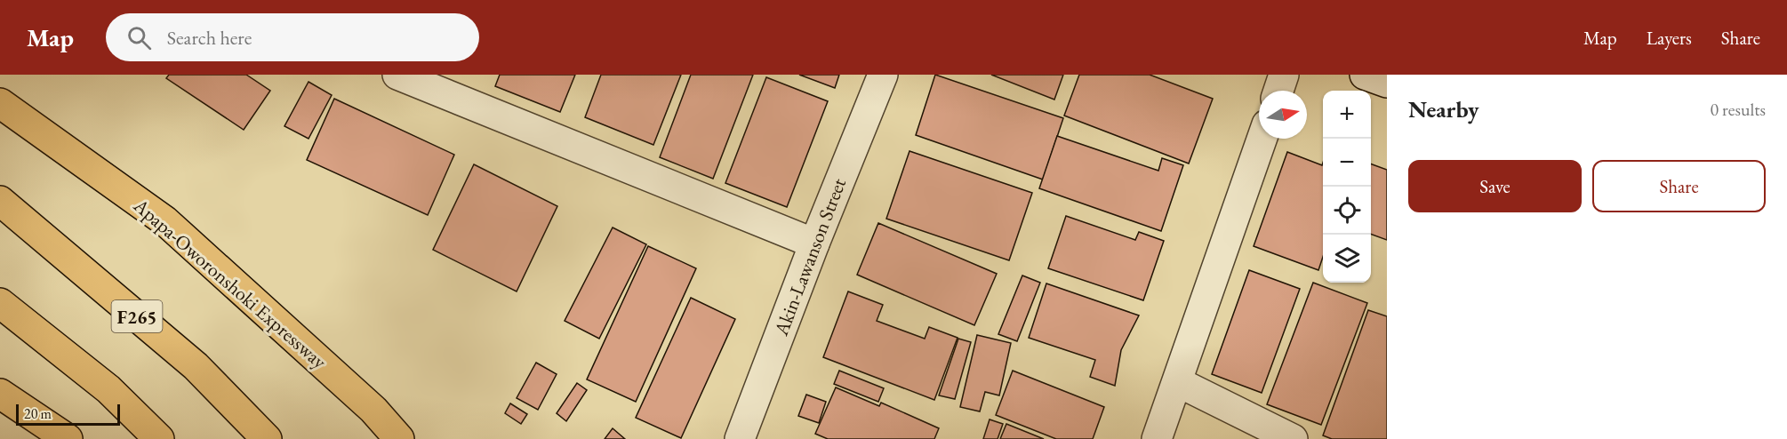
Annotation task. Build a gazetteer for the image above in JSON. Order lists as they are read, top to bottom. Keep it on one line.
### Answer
{"streets":{"main road":["Apapa-Oworonshoki Expressway","F265"],"street":["Akin-Lawanson Street"]},"scale_bar":"20 m","north":"right","page":{"header":"Map","search":"Search here","nav":["Map","Layers","Share"],"heading":["Nearby","0 results"],"map_buttons":["+","−"],"buttons":["Save","Share"],"scale":"20 m"}}
